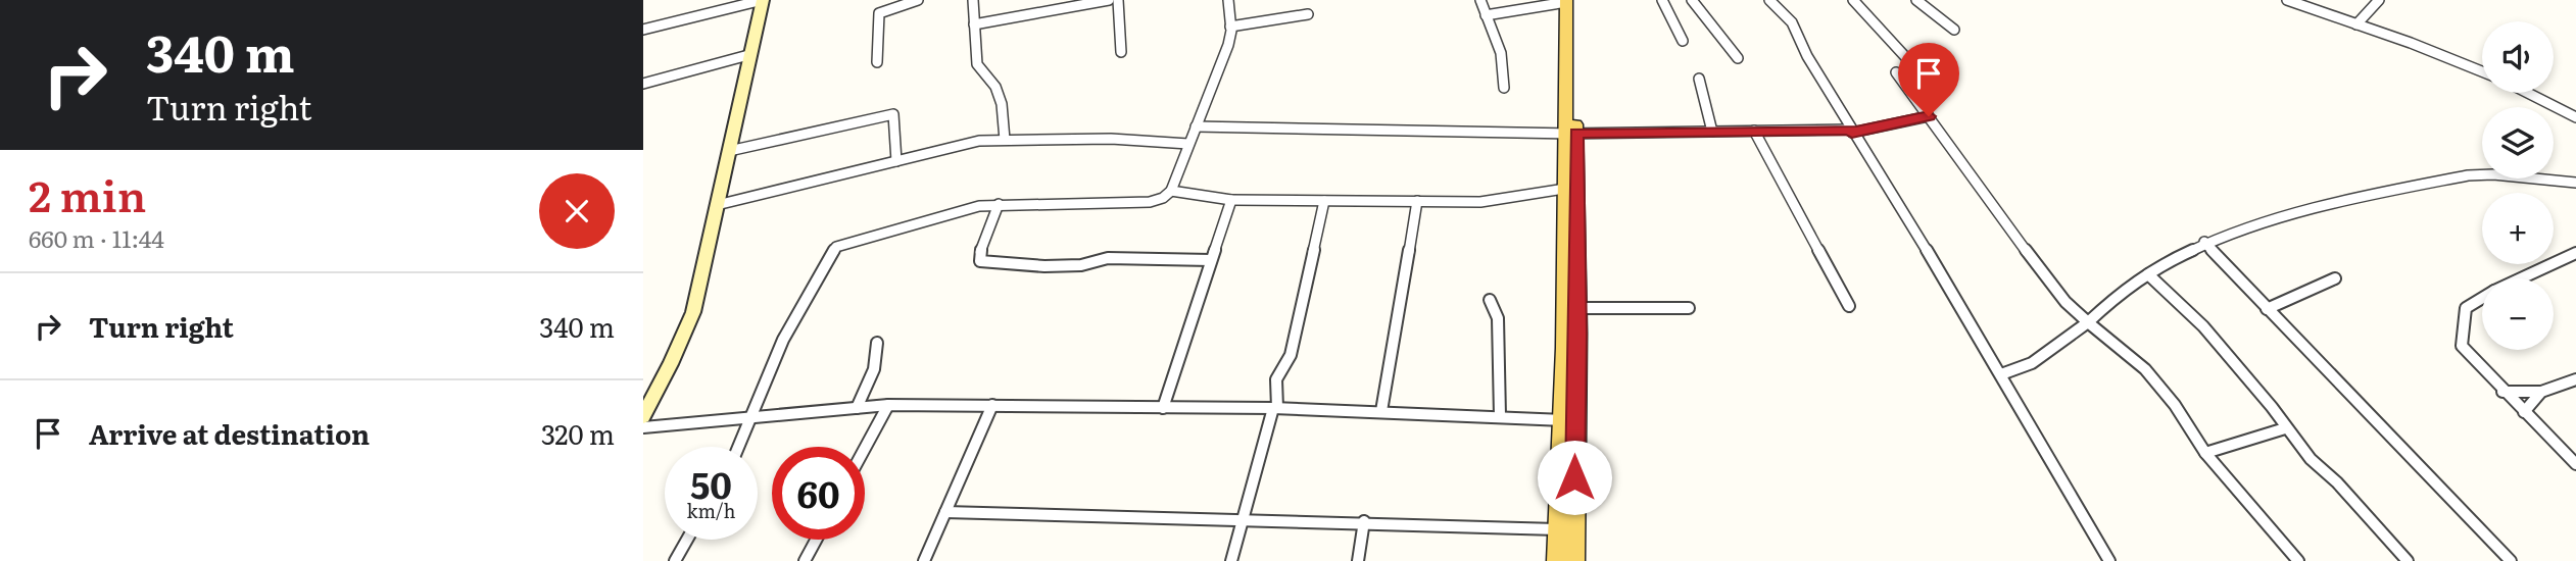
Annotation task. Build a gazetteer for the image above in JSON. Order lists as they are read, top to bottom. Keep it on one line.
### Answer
{"page":{"turn":["340 m","Turn right"],"map_buttons":["+","−"],"heading":["2 min","660 m · 11:44"],"list":[{"name":"Turn right","value":"340 m"},{"name":"Arrive at destination","value":"320 m"}],"speed":"50 km/h","limit":"60"}}
